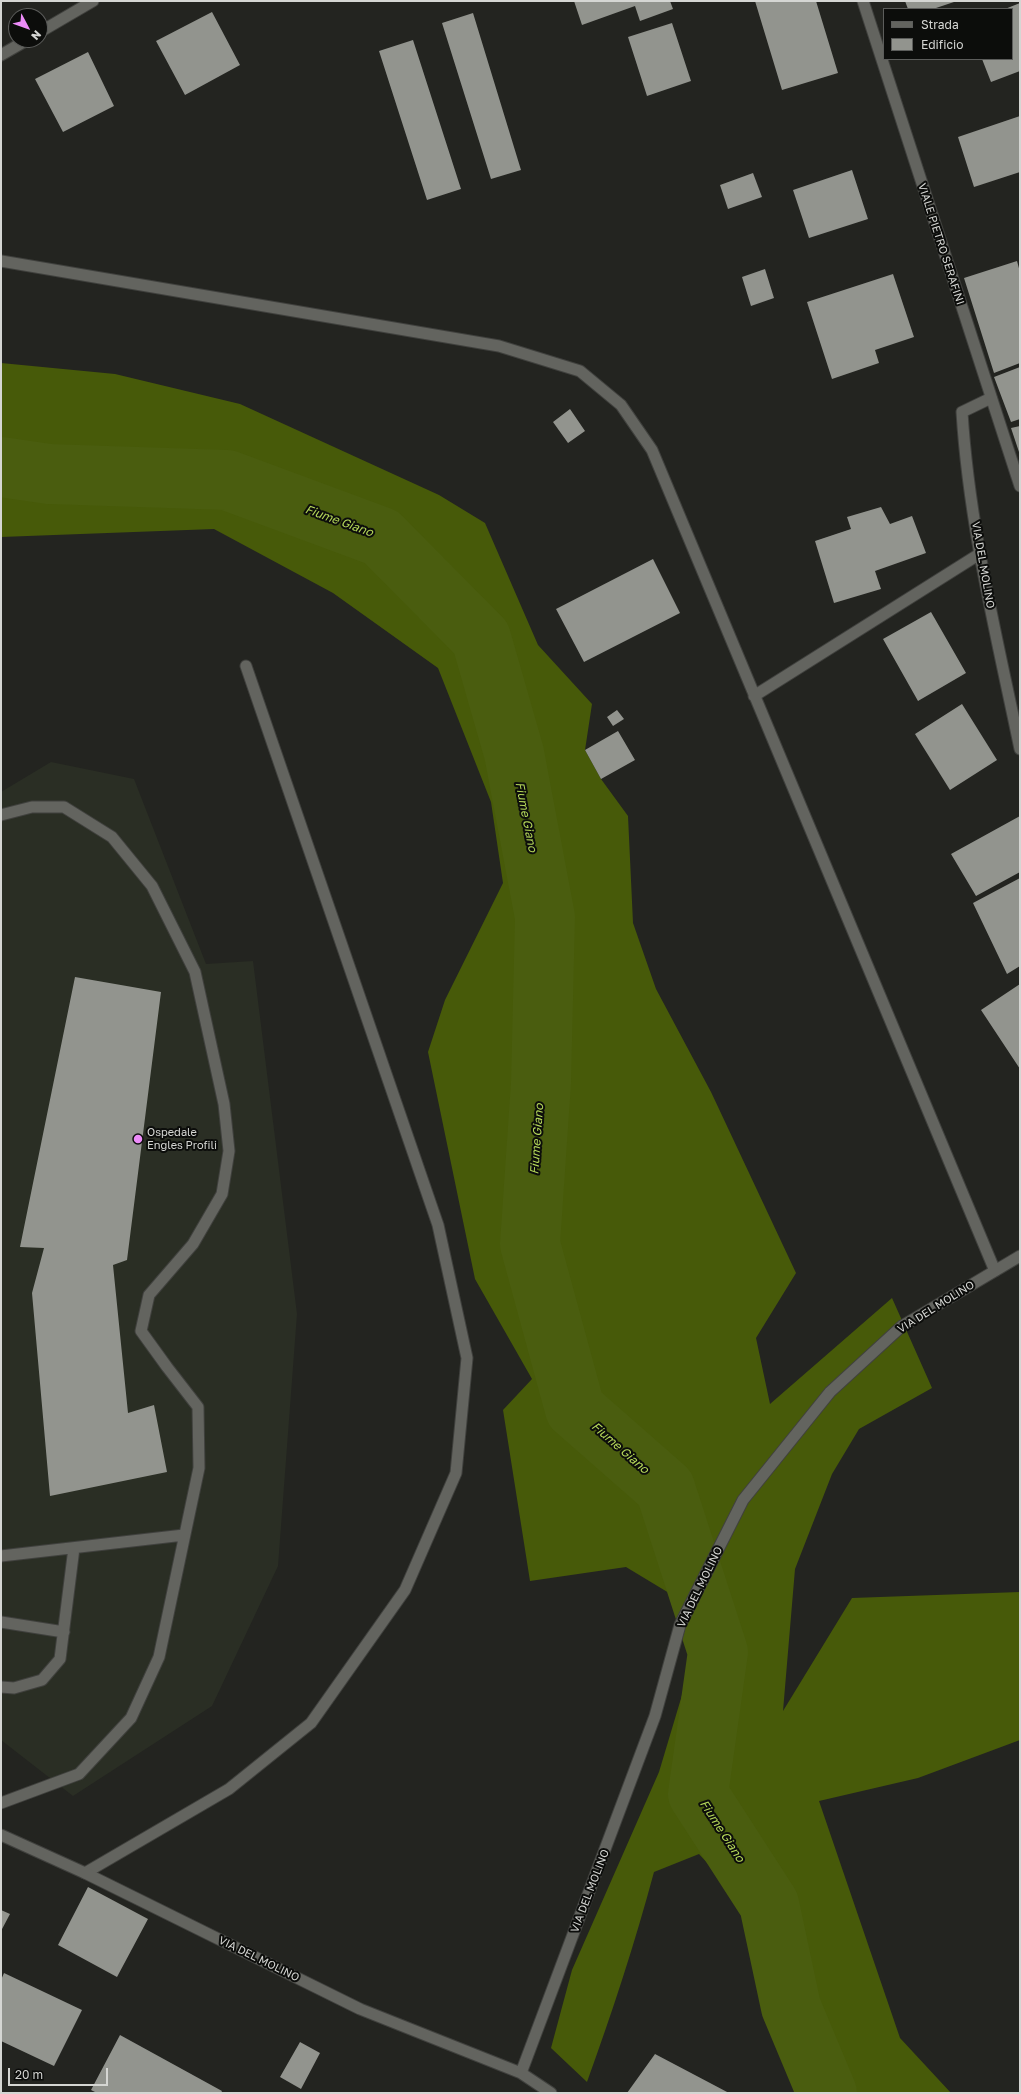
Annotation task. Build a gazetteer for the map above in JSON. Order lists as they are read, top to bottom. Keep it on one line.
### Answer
{"streets":{"street":["VIALE PIETRO SERAFINI","VIA DEL MOLINO"]},"crossings":[["VIALE PIETRO SERAFINI","VIA DEL MOLINO"]],"water":["Fiume Giano"],"places":["Ospedale Engles Profili"],"legend":["Strada","Edificio"],"scale_bar":"20 m","north":"bottom right"}
